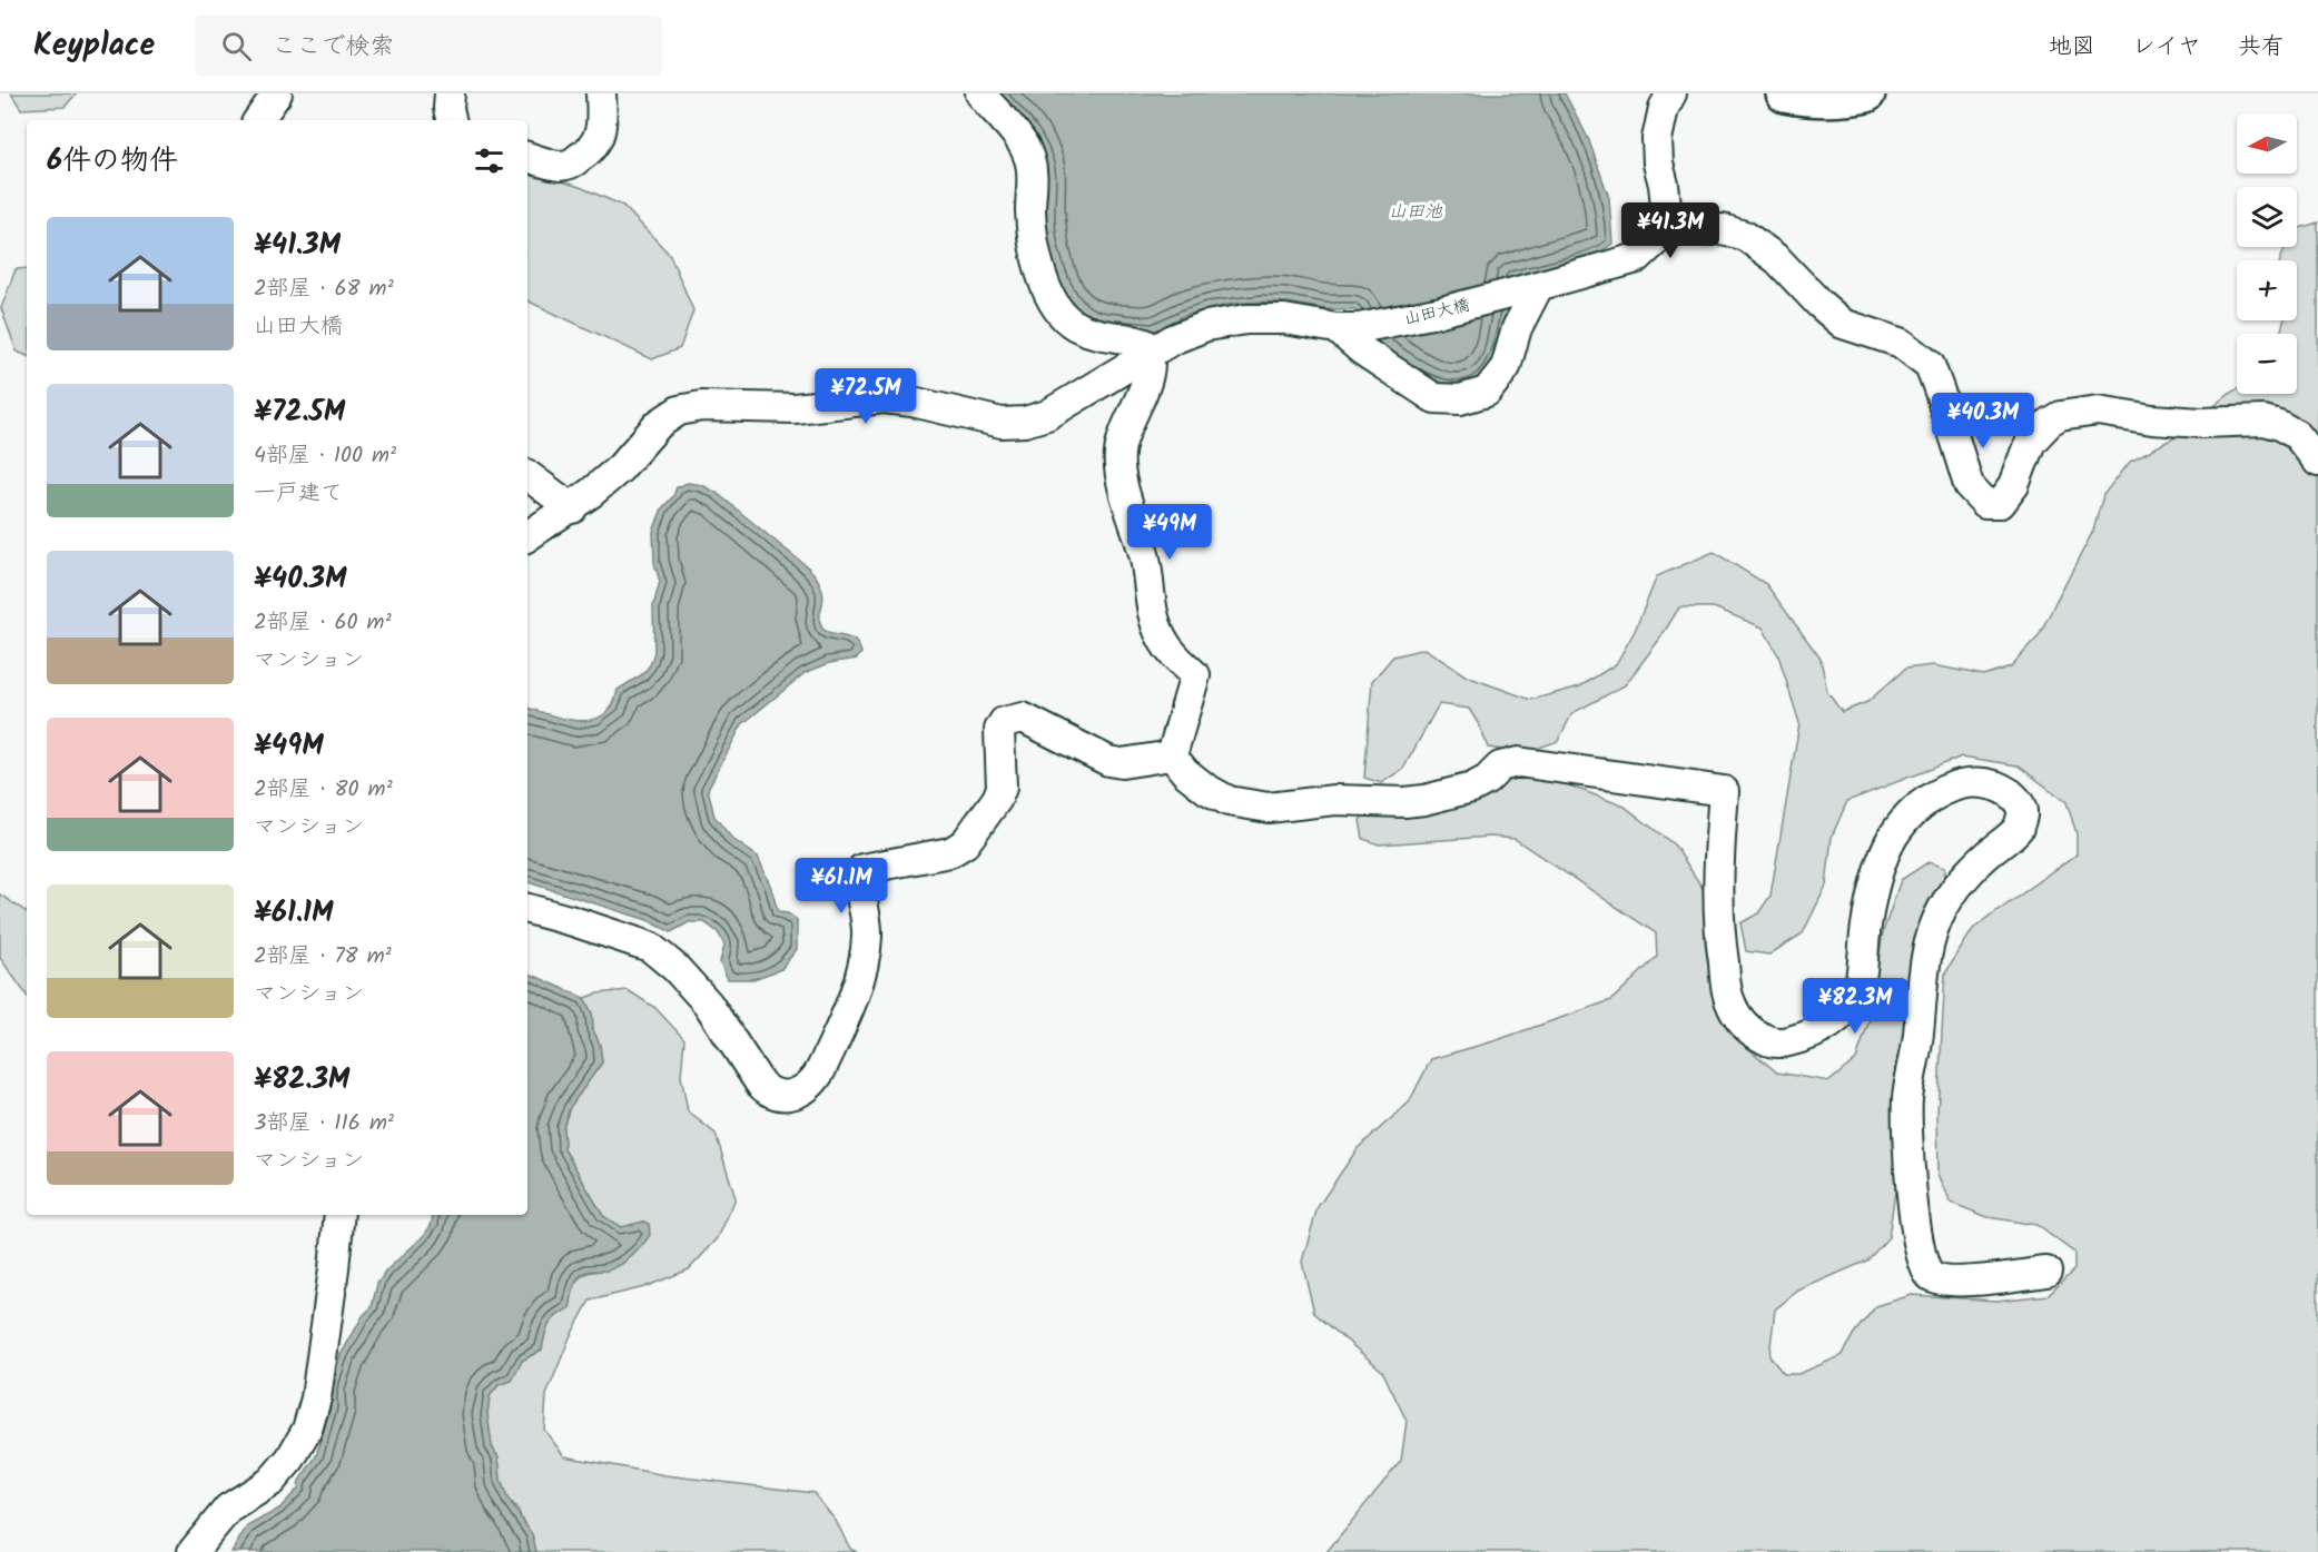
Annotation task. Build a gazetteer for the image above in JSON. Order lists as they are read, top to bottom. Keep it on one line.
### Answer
{"streets":{"street":["山田大橋"]},"water":["山田池"],"north":"left","page":{"header":"Keyplace","search":"ここで検索","nav":["地図","レイヤ","共有"],"map_buttons":["+","−"],"heading":"6件の物件","list":[{"name":"¥41.3M","note":"2部屋 · 68 m² · 山田大橋"},{"name":"¥72.5M","note":"4部屋 · 100 m² · 一戸建て"},{"name":"¥40.3M","note":"2部屋 · 60 m² · マンション"},{"name":"¥49M","note":"2部屋 · 80 m² · マンション"},{"name":"¥61.1M","note":"2部屋 · 78 m² · マンション"},{"name":"¥82.3M","note":"3部屋 · 116 m² · マンション"}],"price":["¥41.3M","¥72.5M","¥40.3M","¥49M","¥61.1M","¥82.3M"]}}
